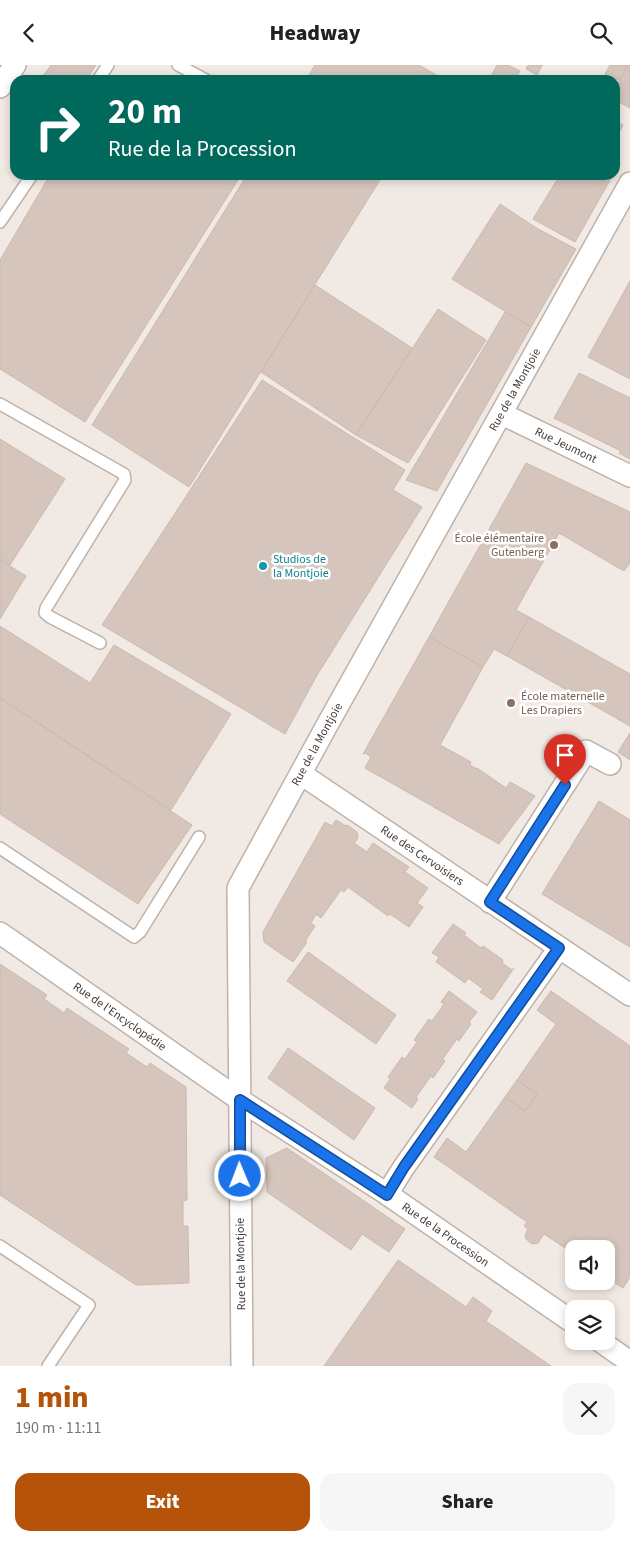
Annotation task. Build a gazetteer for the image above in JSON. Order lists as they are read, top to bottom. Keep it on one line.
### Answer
{"streets":{"street":["Rue de la Montjoie","Rue Jeumont","Rue des Cervoisiers","Rue de l'Encyclopédie","Rue de la Procession"]},"crossings":[["Rue de la Montjoie","Rue Jeumont"],["Rue de la Montjoie","Rue des Cervoisiers"],["Rue de la Montjoie","Rue de l'Encyclopédie"],["Rue de la Montjoie","Rue de la Procession"],["Rue de l'Encyclopédie","Rue de la Procession"]],"places":["École élémentaire Gutenberg","Studios de la Montjoie","École maternelle Les Drapiers"],"page":{"header":"Headway","turn":["20 m","Rue de la Procession"],"heading":["1 min","190 m · 11:11"],"buttons":["Exit","Share"]}}
